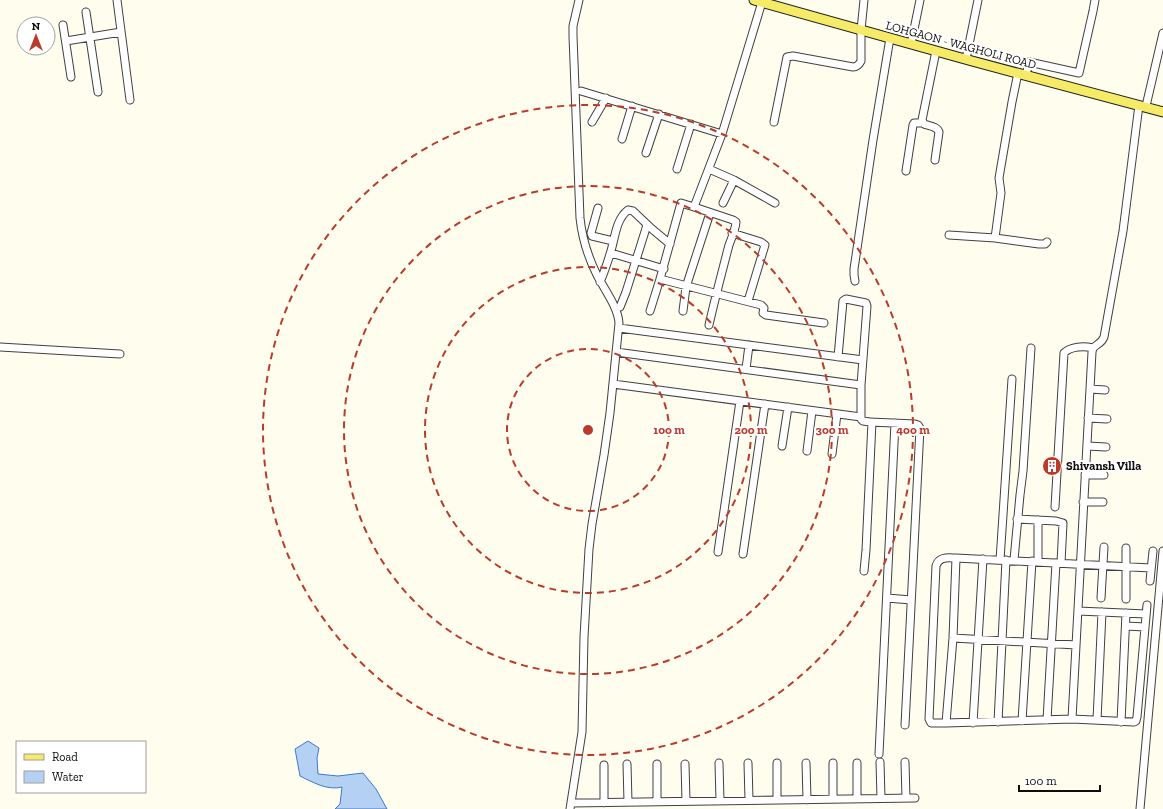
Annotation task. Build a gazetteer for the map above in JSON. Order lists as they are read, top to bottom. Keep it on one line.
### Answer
{"streets":{"main road":["LOHGAON - WAGHOLI ROAD"]},"places":{"building":["Shivansh Villa"]},"legend":["Road","Water"],"scale_bar":"100 m","north":"top","rings":["100 m","200 m","300 m","400 m"]}
